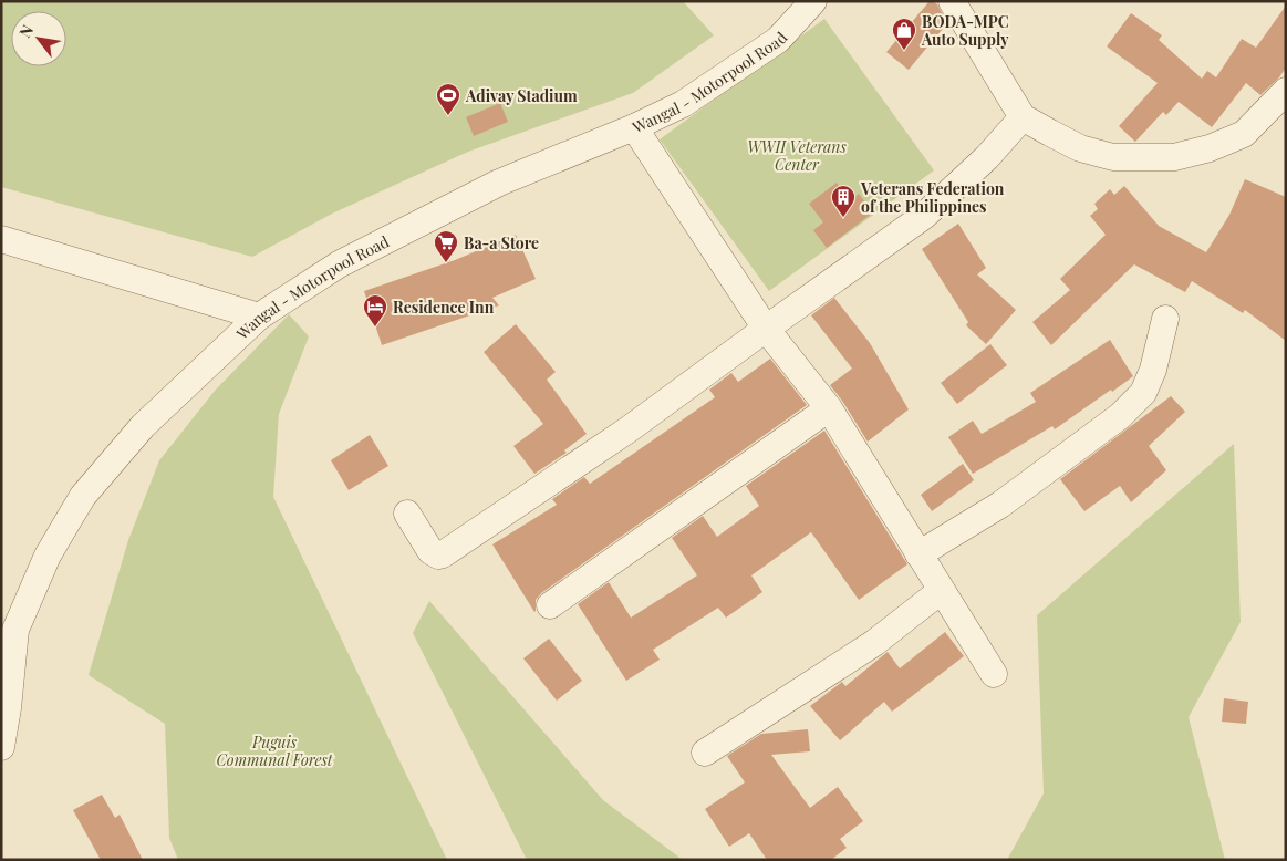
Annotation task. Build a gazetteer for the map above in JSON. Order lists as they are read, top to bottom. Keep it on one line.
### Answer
{"streets":{"street":["Wangal - Motorpool Road"]},"parks":["WWII Veterans Center","Puguis Communal Forest"],"places":{"shop":["BODA-MPC Auto Supply"],"sports":["Adivay Stadium"],"building":["Veterans Federation of the Philippines"],"supermarket":["Ba-a Store"],"hotel":["Residence Inn"]},"north":"top left"}
